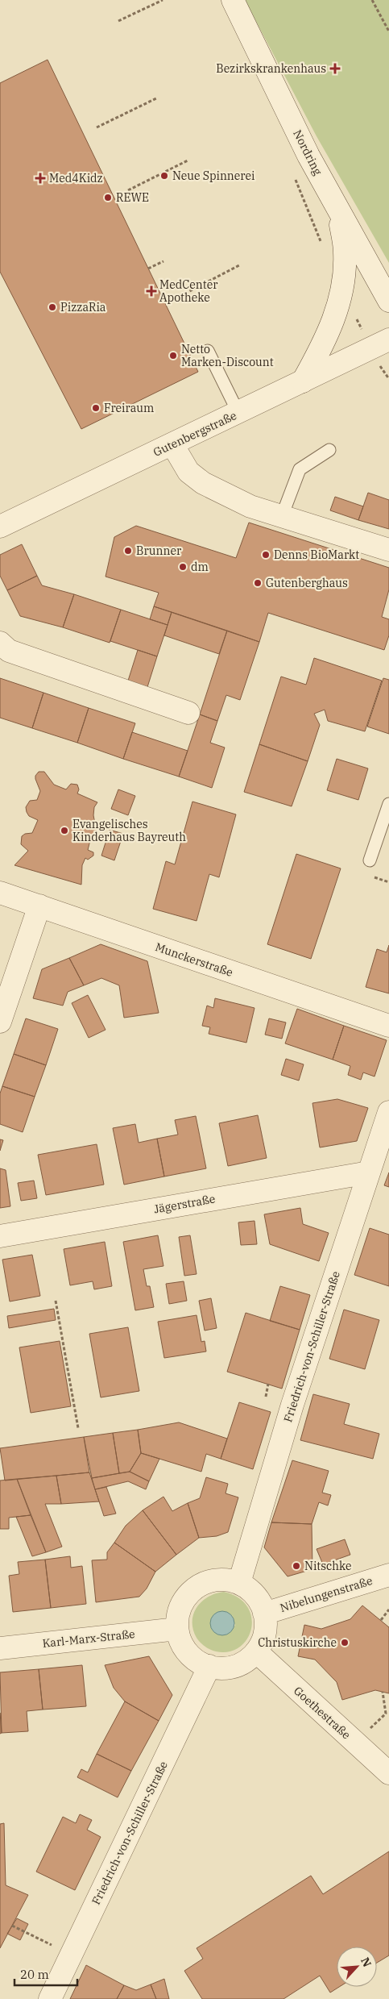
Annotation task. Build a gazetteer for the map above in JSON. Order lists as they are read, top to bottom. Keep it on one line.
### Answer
{"streets":{"street":["Nordring","Gutenbergstraße","Munckerstraße","Jägerstraße","Friedrich-von-Schiller-Straße","Nibelungenstraße","Karl-Marx-Straße","Goethestraße"]},"crossings":[["Jägerstraße","Friedrich-von-Schiller-Straße"],["Friedrich-von-Schiller-Straße","Nibelungenstraße"],["Friedrich-von-Schiller-Straße","Karl-Marx-Straße"],["Friedrich-von-Schiller-Straße","Goethestraße"],["Nibelungenstraße","Karl-Marx-Straße"],["Nibelungenstraße","Goethestraße"],["Karl-Marx-Straße","Goethestraße"]],"places":{"health":["Bezirkskrankenhaus","Med4Kidz","MedCenter Apotheke"],"other":["Neue Spinnerei","REWE","PizzaRia","Netto Marken-Discount","Freiraum","Brunner","Denns BioMarkt","dm","Gutenberghaus","Evangelisches Kinderhaus Bayreuth","Nitschke","Christuskirche"]},"scale_bar":"20 m","north":"top right"}
